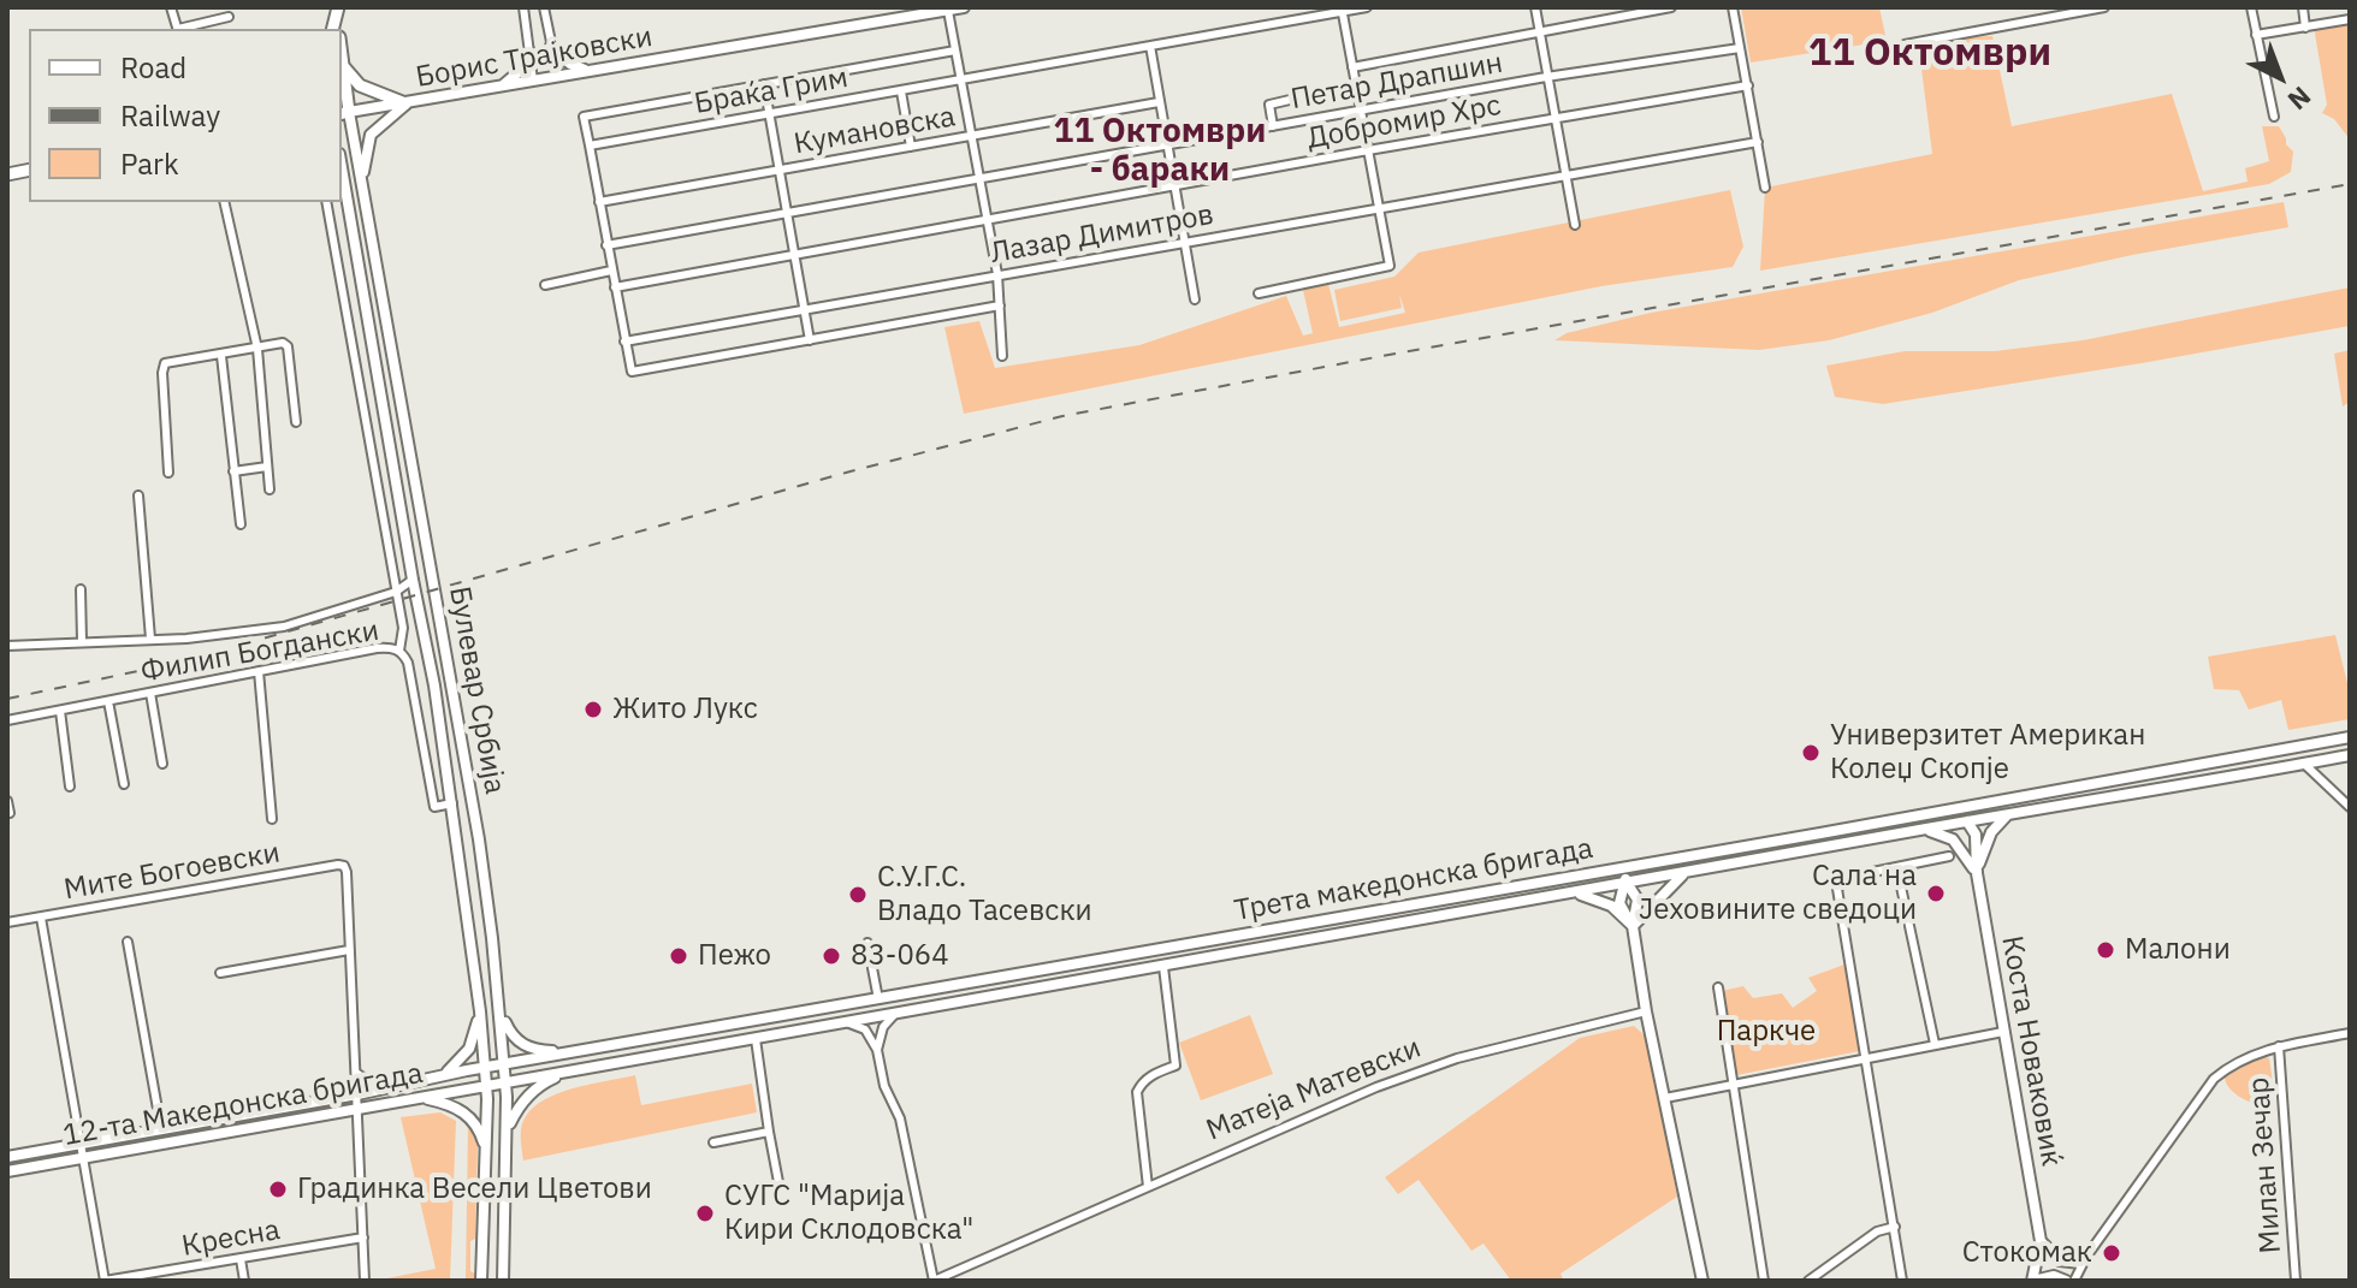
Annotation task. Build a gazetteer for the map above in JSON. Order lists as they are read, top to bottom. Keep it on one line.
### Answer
{"streets":{"street":["Борис Трајковски","Петар Драпшин","Браќа Грим","Добромир Хрс","Кумановска","Лазар Димитров","Филип Богдански","Булевар Србија","Мите Богоевски","Трета македонска бригада","Коста Новаковиќ","Матеја Матевски","12-та Македонска бригада","Милан Зечар","Кресна"]},"crossings":[["Борис Трајковски","Булевар Србија"],["Филип Богдански","Булевар Србија"],["Булевар Србија","Трета македонска бригада"],["Булевар Србија","12-та Македонска бригада"],["Трета македонска бригада","Коста Новаковиќ"],["Трета македонска бригада","12-та Македонска бригада"]],"districts":["11 Октомври","11 Октомври - бараки"],"parks":["Паркче"],"places":["Жито Лукс","Универзитет Американ Колеџ Скопје","Сала на Јеховините сведоци","С.У.Г.С. Владо Тасевски","Малони","Пежо","83-064","Градинка Весели Цветови","СУГС \"Марија Кири Склодовска\"","Стокомак"],"legend":["Road","Railway","Park"],"north":"bottom right"}
